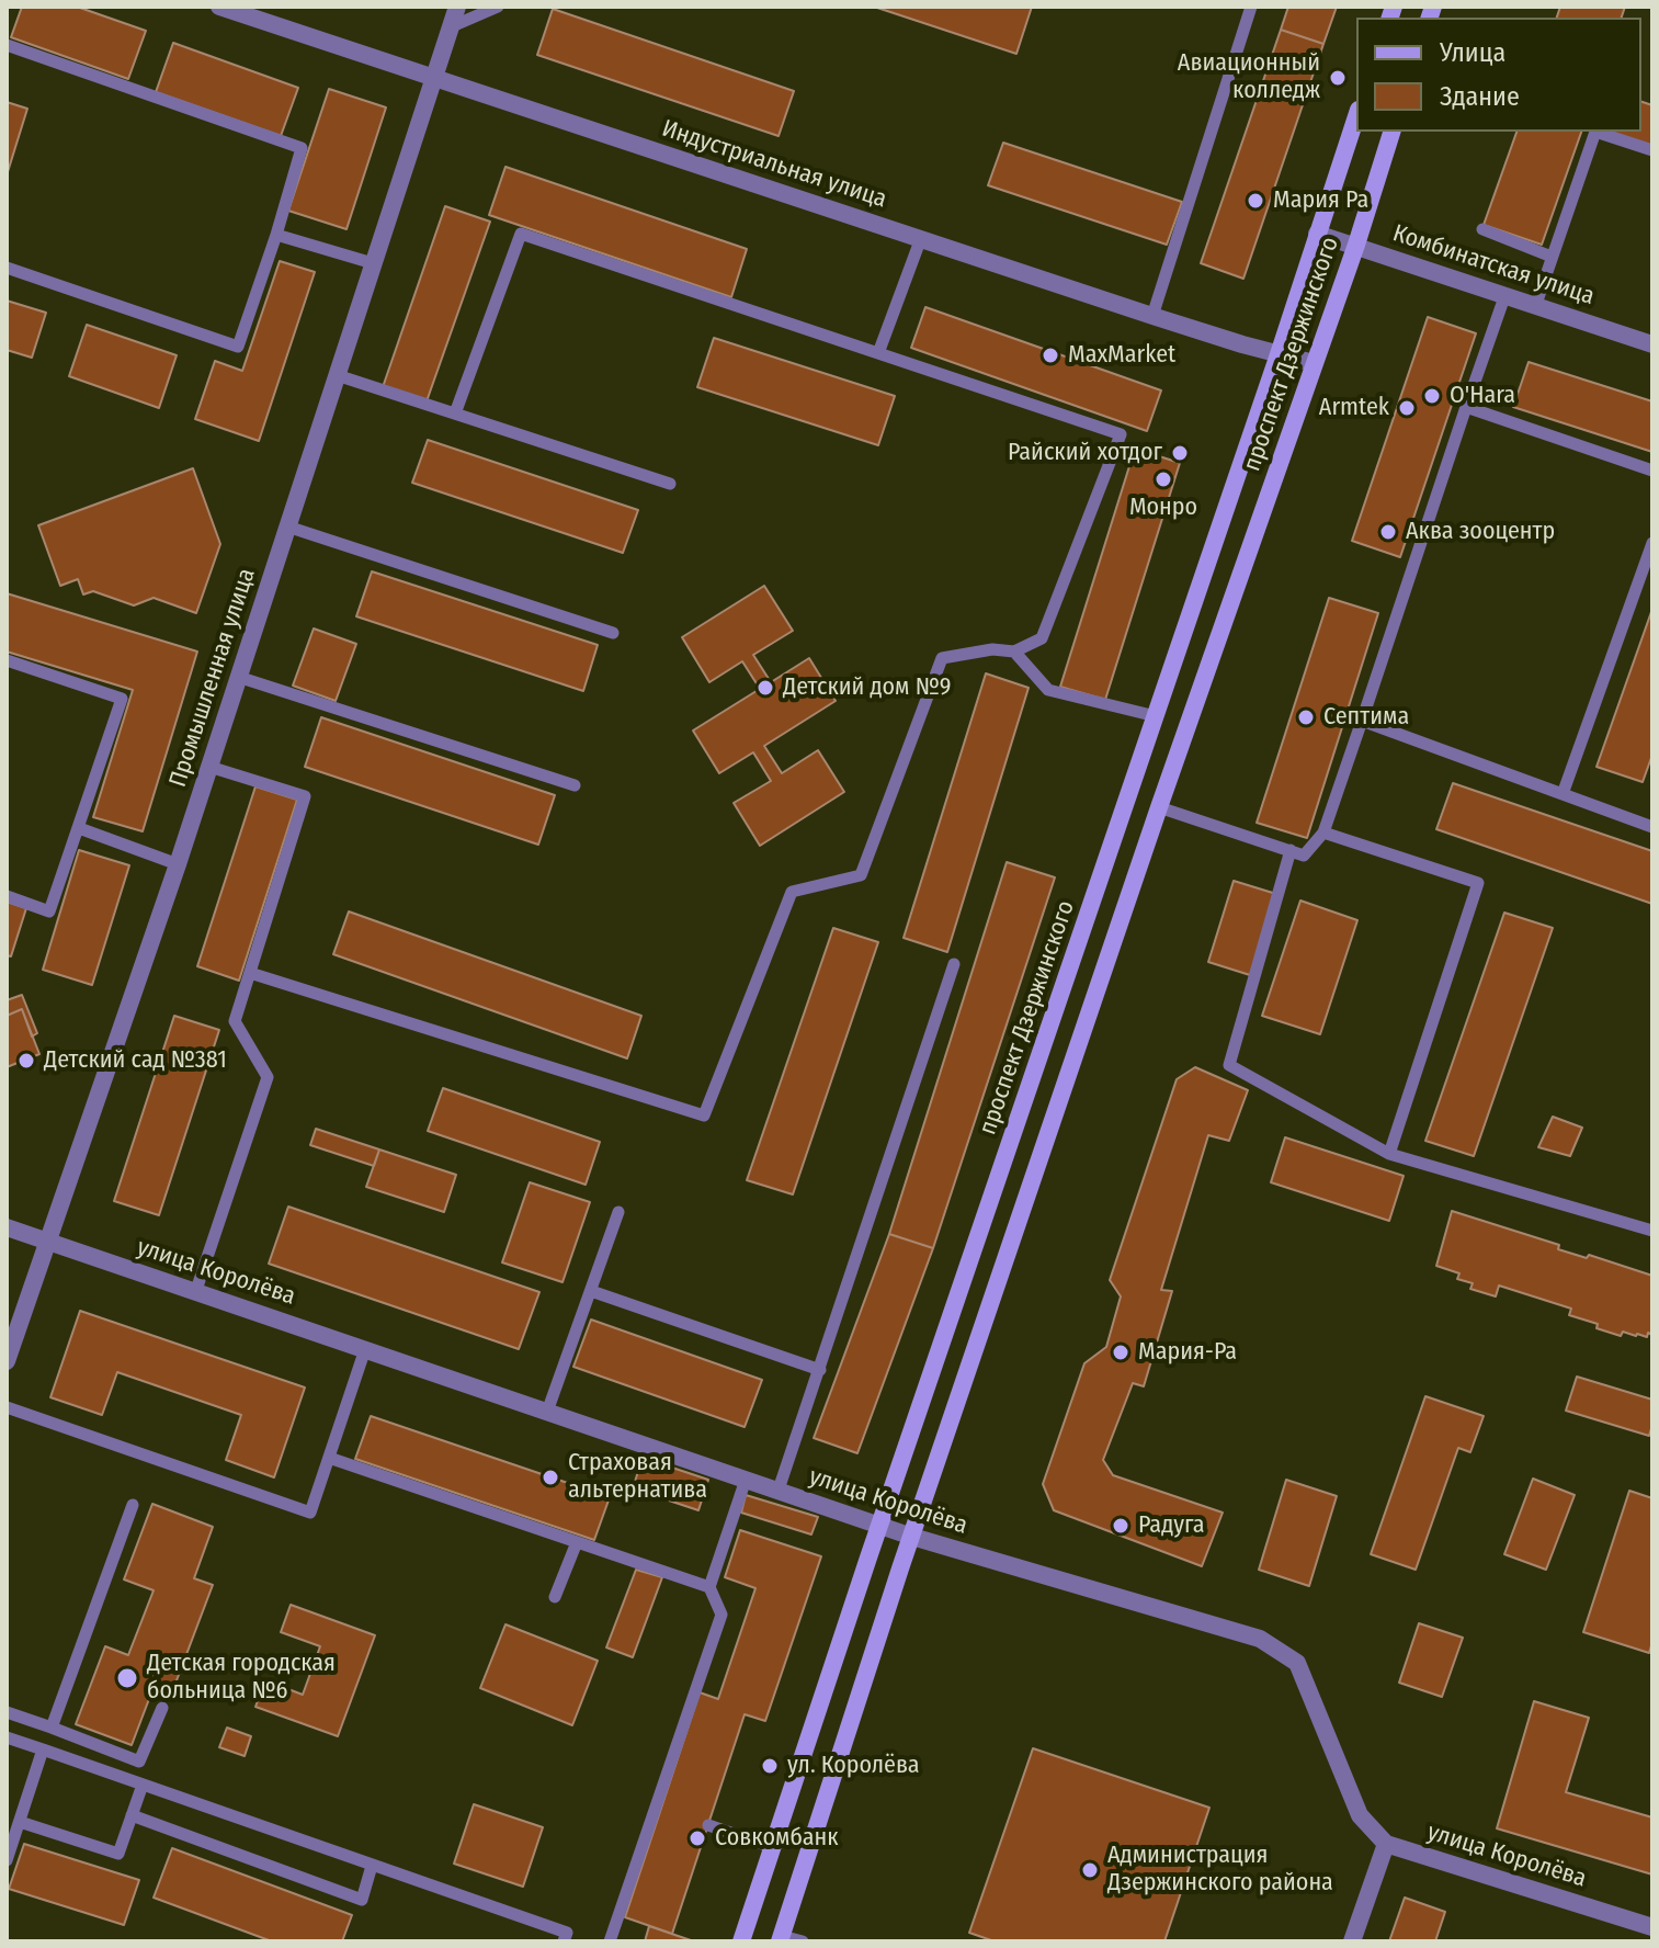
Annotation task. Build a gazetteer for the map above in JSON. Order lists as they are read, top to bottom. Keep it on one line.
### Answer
{"streets":{"main road":["проспект Дзержинского"],"street":["Индустриальная улица","Комбинатская улица","Промышленная улица","улица Королёва"]},"crossings":[["Индустриальная улица","проспект Дзержинского"],["Индустриальная улица","Промышленная улица"],["Комбинатская улица","проспект Дзержинского"],["проспект Дзержинского","улица Королёва"],["Промышленная улица","улица Королёва"]],"places":["Авиационный колледж","Мария Ра","MaxMarket","O'Hara","Armtek","Райский хотдог","Монро","Аква зооцентр","Детский дом №9","Септима","Детский сад №381","Мария-Ра","Страховая альтернатива","Радуга","Детская городская больница №6","ул. Королёва","Совкомбанк","Администрация Дзержинского района"],"legend":["Улица","Здание"]}
